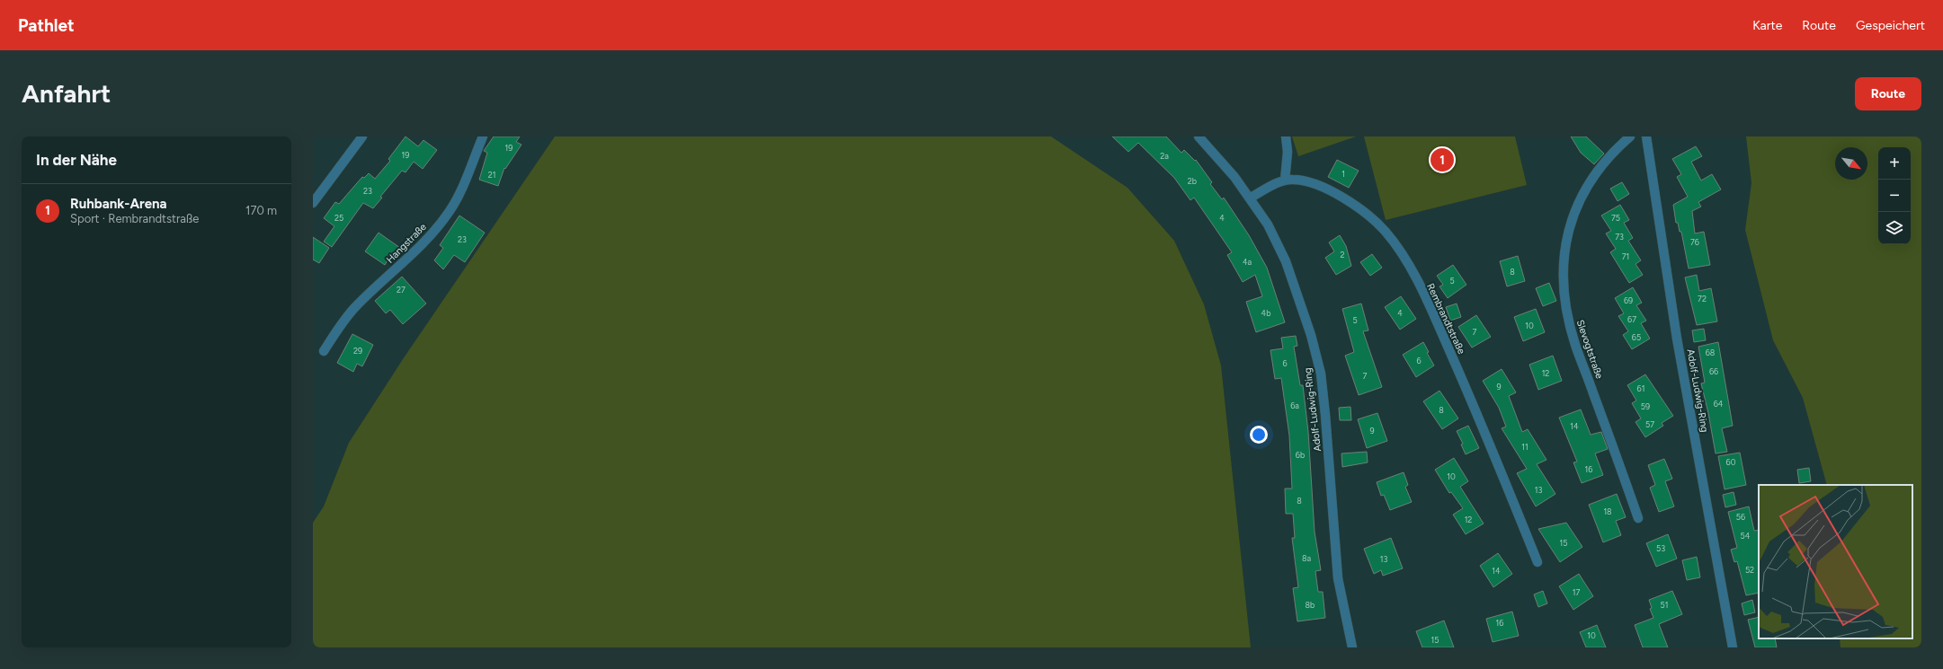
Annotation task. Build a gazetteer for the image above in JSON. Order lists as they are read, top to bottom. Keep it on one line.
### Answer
{"streets":{"street":["Hangstraße","Rembrandtstraße","Slevogtstraße","Adolf-Ludwig-Ring"]},"house_numbers":["19","19","2a","1","21","2b","23","25","4","75","73","23","76","2","71","4a","8","5","27","72","69","4b","4","67","5","10","7","65","29","68","6","6","66","12","7","9","61","64","6a","59","8","57","14","9","11","6b","60","16","10","13","8","18","56","12","54","15","53","8a","13","52","14","17","8b","51","16","10","15"],"north":"bottom right","page":{"header":"Pathlet","nav":["Karte","Route","Gespeichert"],"buttons":"Route","title":"Anfahrt","heading":"In der Nähe","pins":"1","map_buttons":["+","−"],"list":[{"mark":"1","name":"Ruhbank-Arena","note":"Sport · Rembrandtstraße","value":"170 m"}]}}
